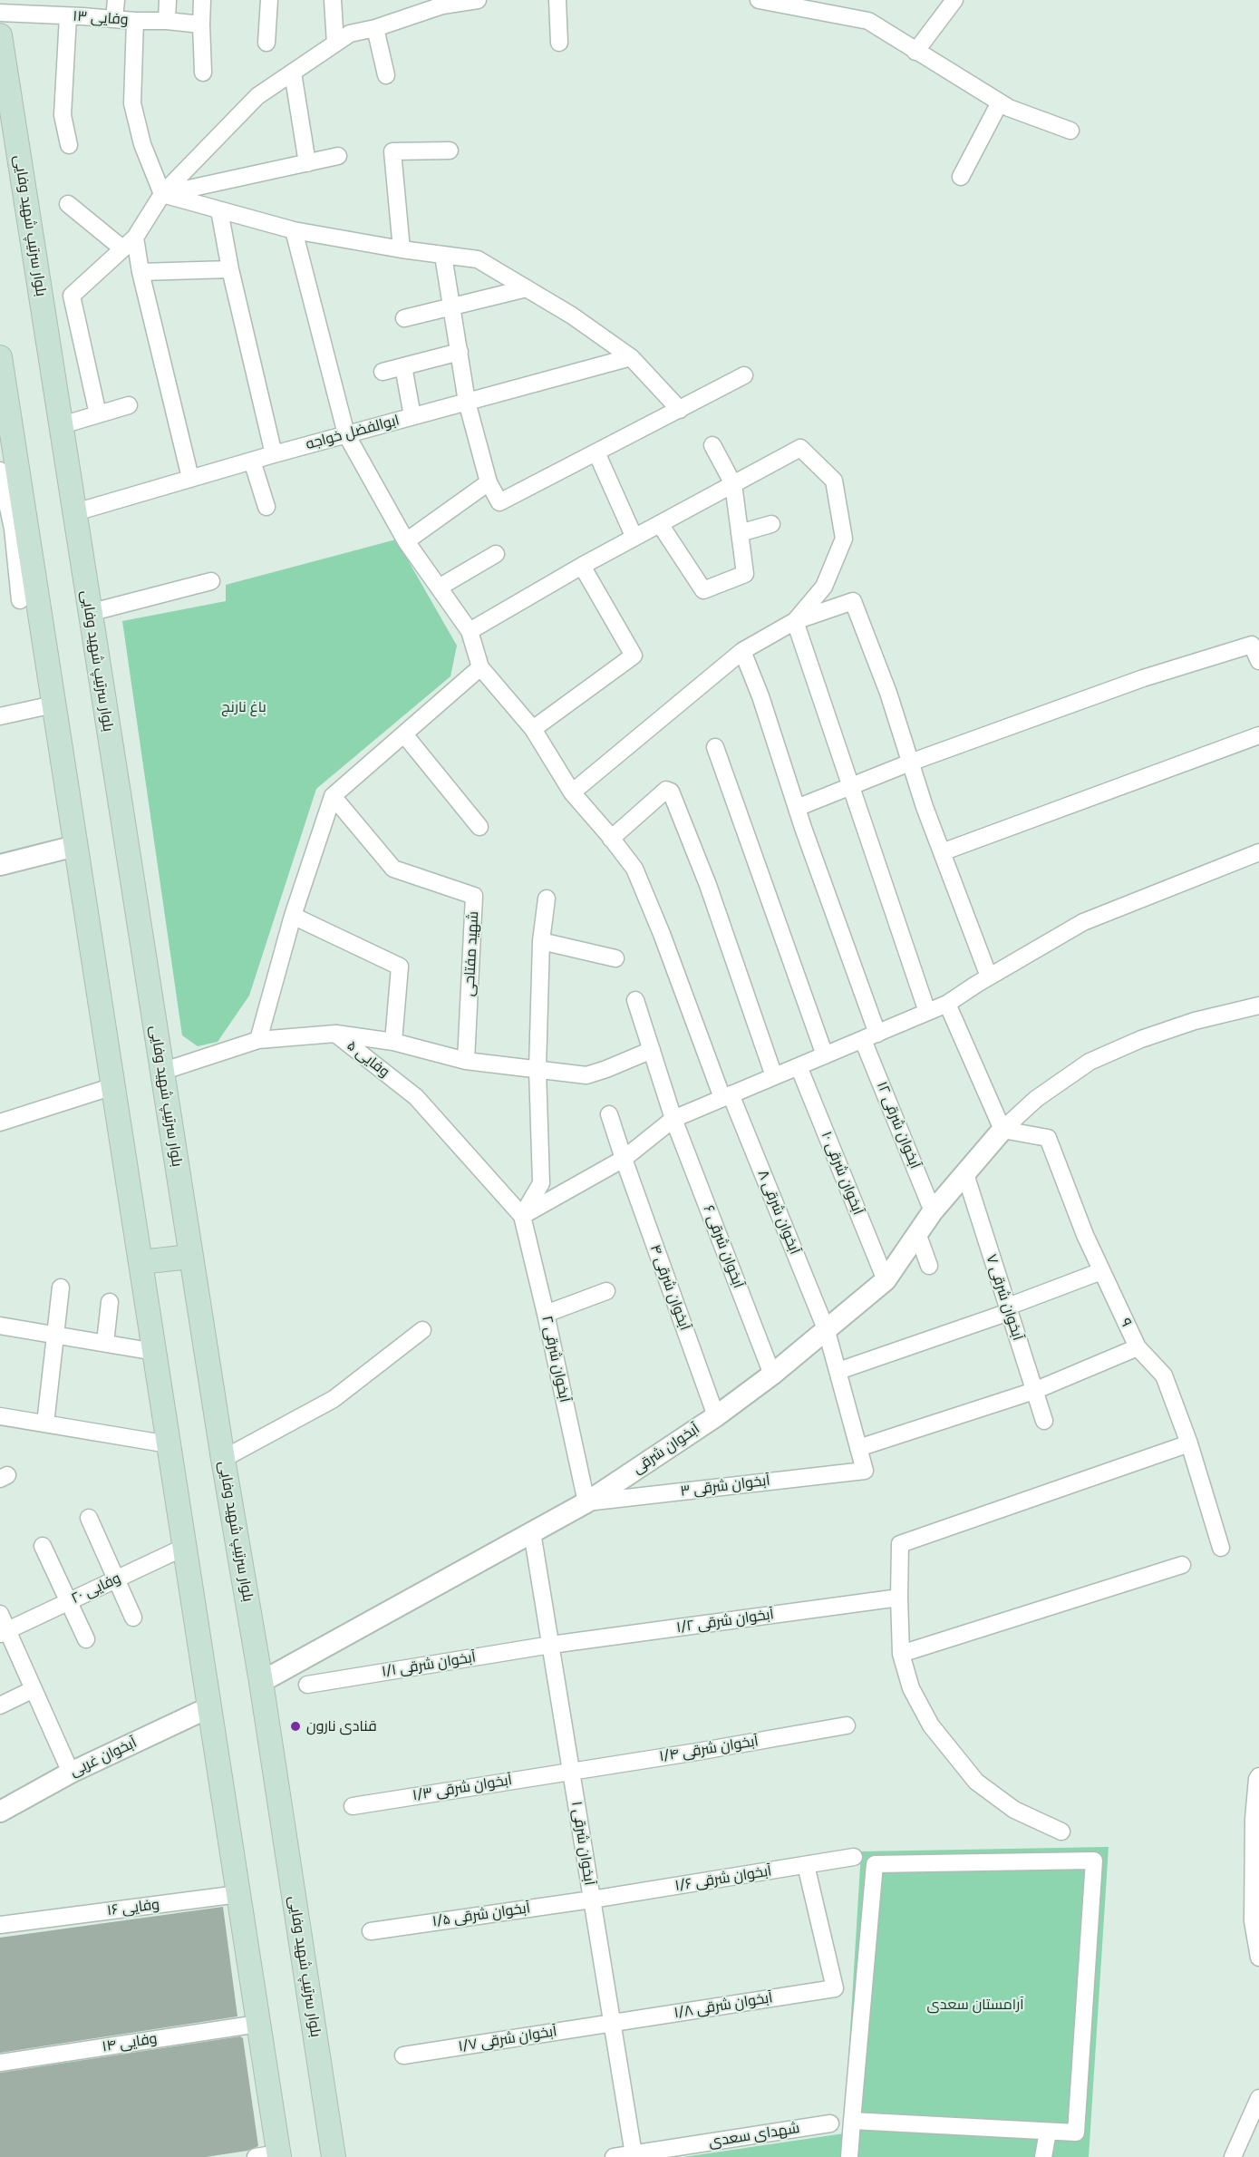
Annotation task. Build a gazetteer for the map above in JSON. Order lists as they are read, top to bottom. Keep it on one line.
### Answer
{"streets":{"main road":["بلوار سرتیپ شهید وفایی"],"street":["وفایی ۱۳","ابوالفضل خواجه","شهید مفتاحی","وفایی ۵","آبخوان شرقی ۱۲","آبخوان شرقی ۱۰","آبخوان شرقی ۸","آبخوان شرقی ۶","آبخوان شرقی ۴","آبخوان شرقی ۷","۹","آبخوان شرقی ۲","آبخوان شرقی","آبخوان شرقی ۳","وفایی ۲۰","آبخوان شرقی ۱/۲","آبخوان شرقی ۱/۱","آبخوان شرقی ۱/۴","آبخوان غربی","آبخوان شرقی ۱/۳","آبخوان شرقی ۱","آبخوان شرقی ۱/۶","وفایی ۱۶","آبخوان شرقی ۱/۵","آبخوان شرقی ۱/۸","آبخوان شرقی ۱/۷","وفایی ۱۴","شهدای سعدی"]},"crossings":[["بلوار سرتیپ شهید وفایی","ابوالفضل خواجه"],["بلوار سرتیپ شهید وفایی","وفایی ۵"],["بلوار سرتیپ شهید وفایی","آبخوان شرقی"],["وفایی ۵","آبخوان شرقی ۲"],["آبخوان شرقی ۱۲","آبخوان شرقی"],["آبخوان شرقی ۱۰","آبخوان شرقی"],["آبخوان شرقی ۸","آبخوان شرقی"],["آبخوان شرقی ۸","آبخوان شرقی ۳"],["آبخوان شرقی ۶","آبخوان شرقی"],["آبخوان شرقی ۴","آبخوان شرقی"],["آبخوان شرقی ۷","آبخوان شرقی"],["۹","آبخوان شرقی"],["آبخوان شرقی ۲","آبخوان شرقی"],["آبخوان شرقی ۲","آبخوان شرقی ۳"],["آبخوان شرقی","آبخوان شرقی ۳"],["آبخوان شرقی","آبخوان شرقی ۱"],["آبخوان شرقی ۱/۲","آبخوان شرقی ۱/۱"],["آبخوان شرقی ۱/۲","آبخوان شرقی ۱"],["آبخوان شرقی ۱/۱","آبخوان شرقی ۱"],["آبخوان شرقی ۱/۴","آبخوان شرقی ۱/۳"],["آبخوان شرقی ۱/۴","آبخوان شرقی ۱"],["آبخوان شرقی ۱/۳","آبخوان شرقی ۱"],["آبخوان شرقی ۱","آبخوان شرقی ۱/۶"],["آبخوان شرقی ۱","آبخوان شرقی ۱/۵"],["آبخوان شرقی ۱","آبخوان شرقی ۱/۸"],["آبخوان شرقی ۱","آبخوان شرقی ۱/۷"],["آبخوان شرقی ۱","شهدای سعدی"],["آبخوان شرقی ۱/۶","آبخوان شرقی ۱/۵"],["آبخوان شرقی ۱/۶","آبخوان شرقی ۱/۸"],["آبخوان شرقی ۱/۸","آبخوان شرقی ۱/۷"]],"parks":["باغ نارنج","آرامستان سعدی"],"places":["قنادی نارون"]}
